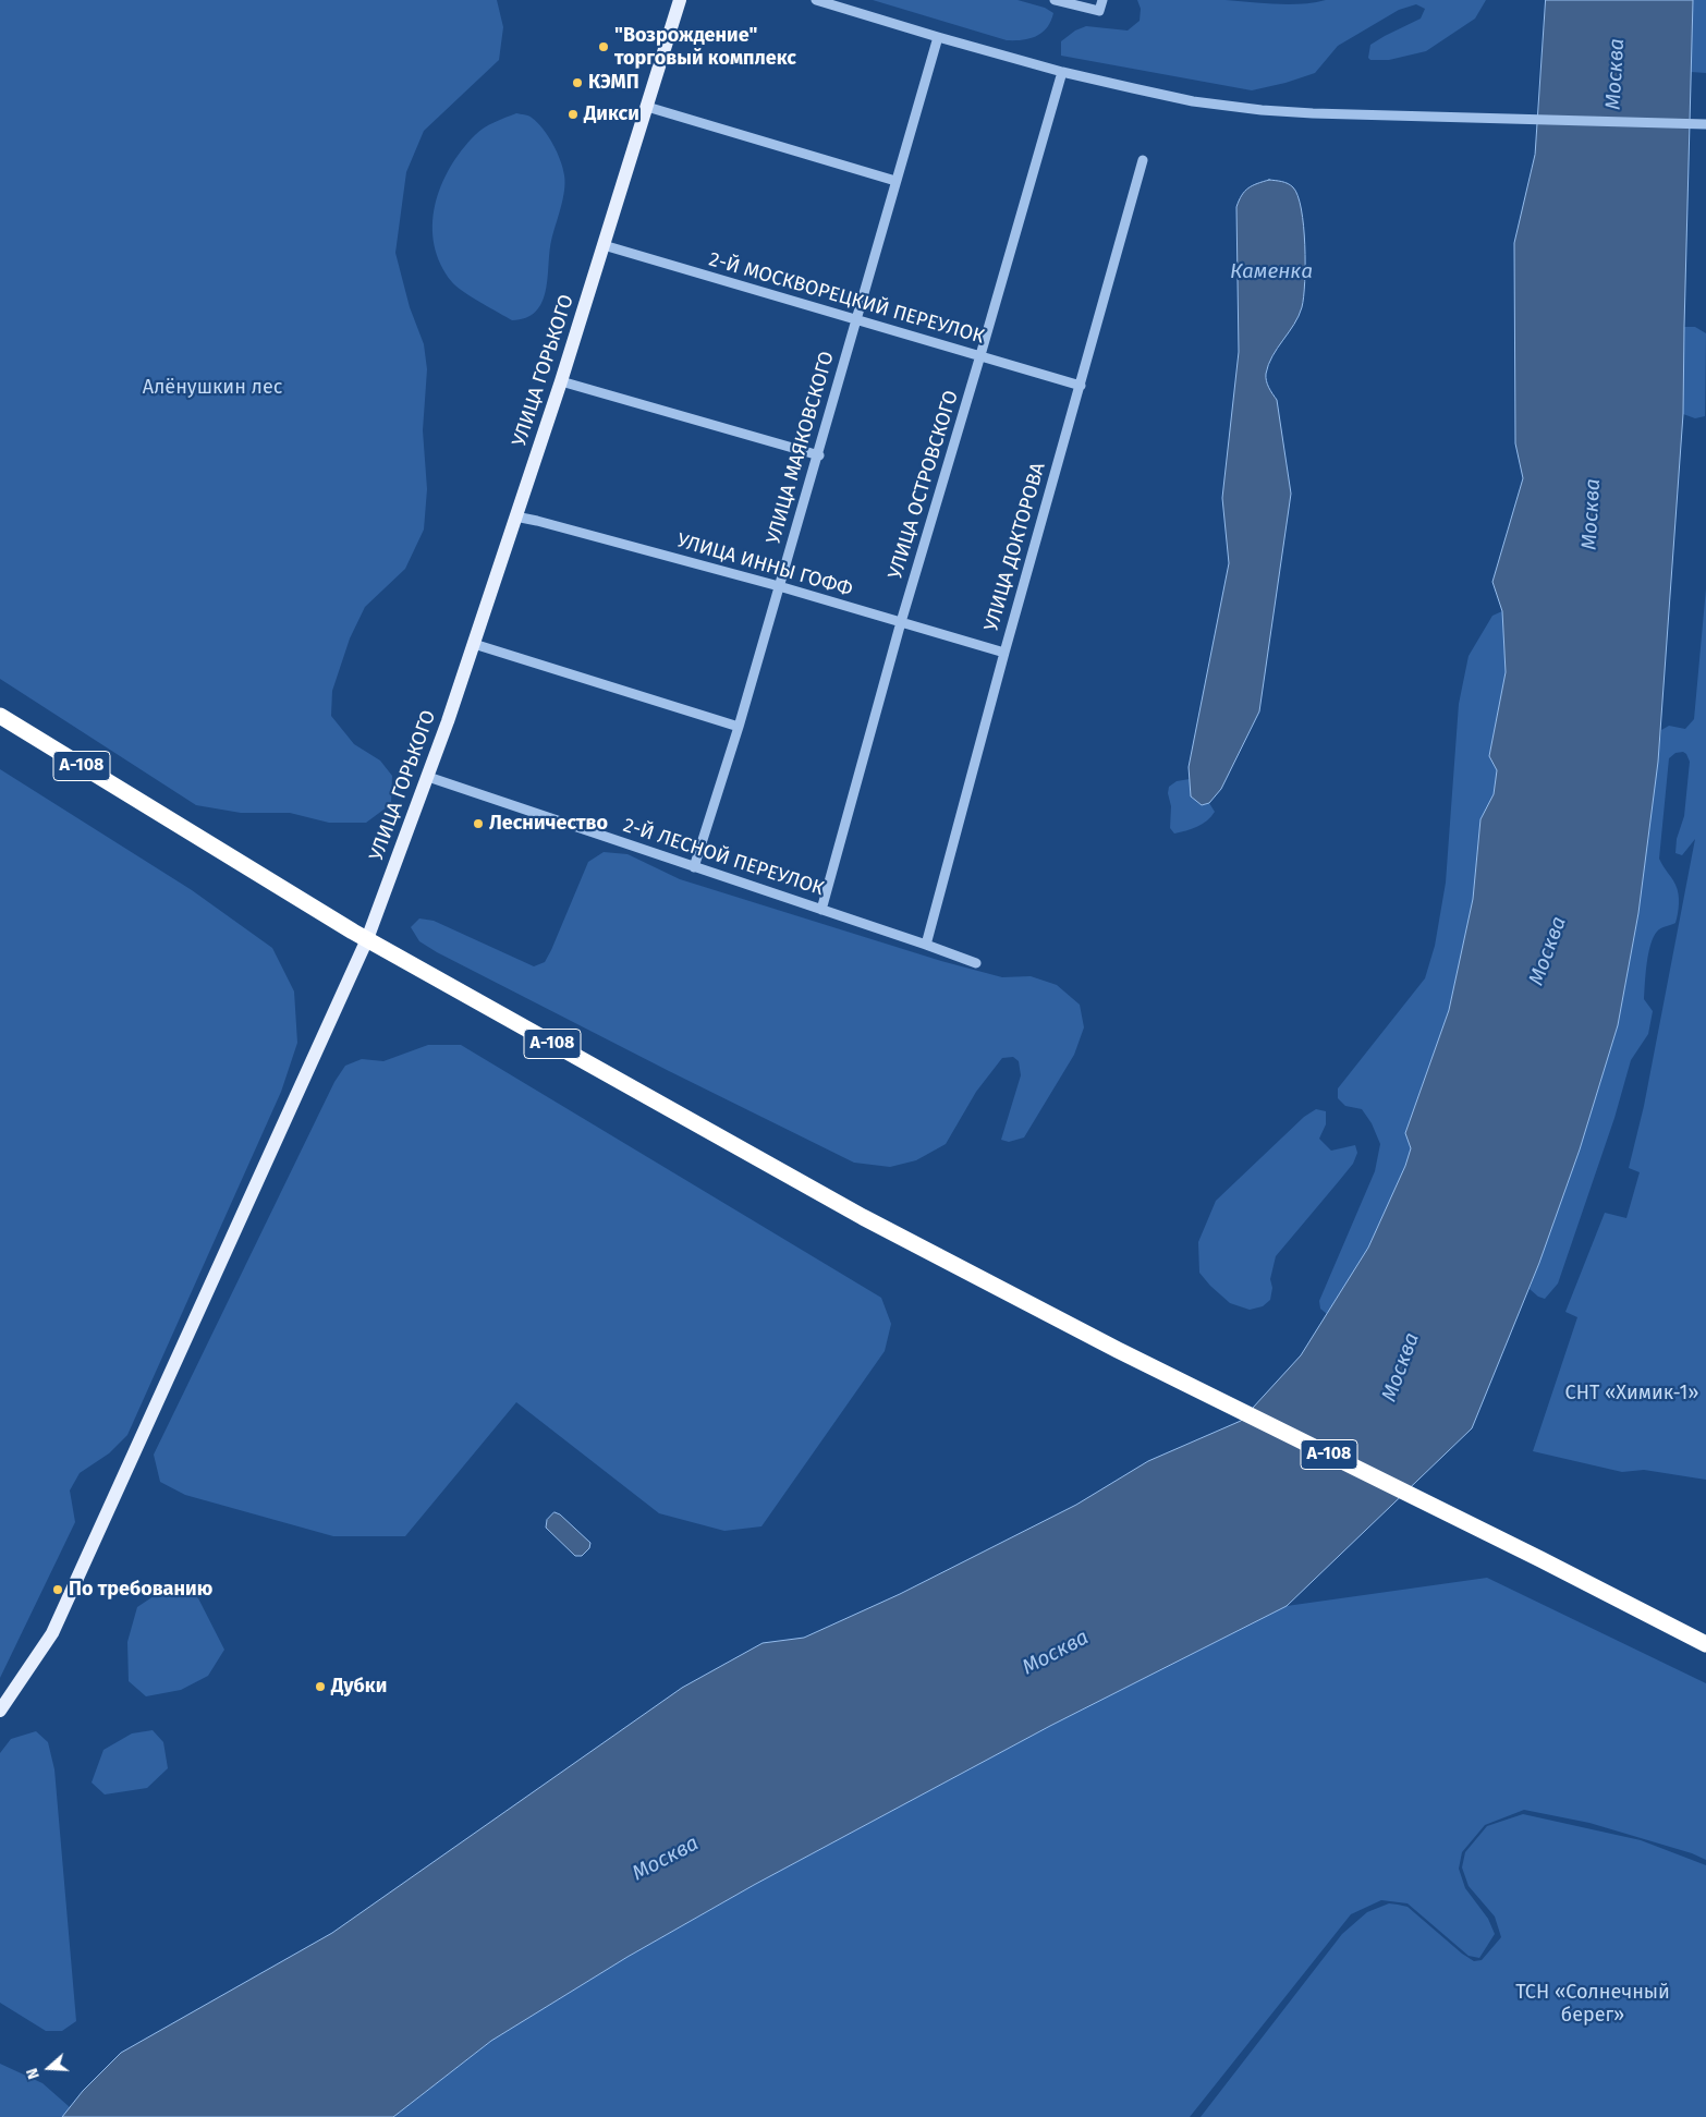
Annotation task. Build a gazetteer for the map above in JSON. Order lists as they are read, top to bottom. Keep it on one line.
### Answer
{"streets":{"highway":["А-108"],"main road":["УЛИЦА ГОРЬКОГО"],"street":["2-Й МОСКВОРЕЦКИЙ ПЕРЕУЛОК","УЛИЦА МАЯКОВСКОГО","УЛИЦА ОСТРОВСКОГО","УЛИЦА ДОКТОРОВА","УЛИЦА ИННЫ ГОФФ","2-Й ЛЕСНОЙ ПЕРЕУЛОК"]},"crossings":[["2-Й МОСКВОРЕЦКИЙ ПЕРЕУЛОК","УЛИЦА ГОРЬКОГО"],["2-Й МОСКВОРЕЦКИЙ ПЕРЕУЛОК","УЛИЦА МАЯКОВСКОГО"],["2-Й МОСКВОРЕЦКИЙ ПЕРЕУЛОК","УЛИЦА ОСТРОВСКОГО"],["2-Й МОСКВОРЕЦКИЙ ПЕРЕУЛОК","УЛИЦА ДОКТОРОВА"],["УЛИЦА ГОРЬКОГО","УЛИЦА ИННЫ ГОФФ"],["УЛИЦА ГОРЬКОГО","А-108"],["УЛИЦА ГОРЬКОГО","2-Й ЛЕСНОЙ ПЕРЕУЛОК"],["УЛИЦА МАЯКОВСКОГО","УЛИЦА ИННЫ ГОФФ"],["УЛИЦА МАЯКОВСКОГО","2-Й ЛЕСНОЙ ПЕРЕУЛОК"],["УЛИЦА ОСТРОВСКОГО","УЛИЦА ИННЫ ГОФФ"],["УЛИЦА ОСТРОВСКОГО","2-Й ЛЕСНОЙ ПЕРЕУЛОК"],["УЛИЦА ДОКТОРОВА","УЛИЦА ИННЫ ГОФФ"],["УЛИЦА ДОКТОРОВА","2-Й ЛЕСНОЙ ПЕРЕУЛОК"]],"water":["Москва","Каменка"],"parks":["Алёнушкин лес","СНТ «Химик-1»","ТСН «Солнечный берег»"],"places":["\"Возрождение\" торговый комплекс","КЭМП","Дикси","Лесничество","По требованию","Дубки"],"north":"left"}
